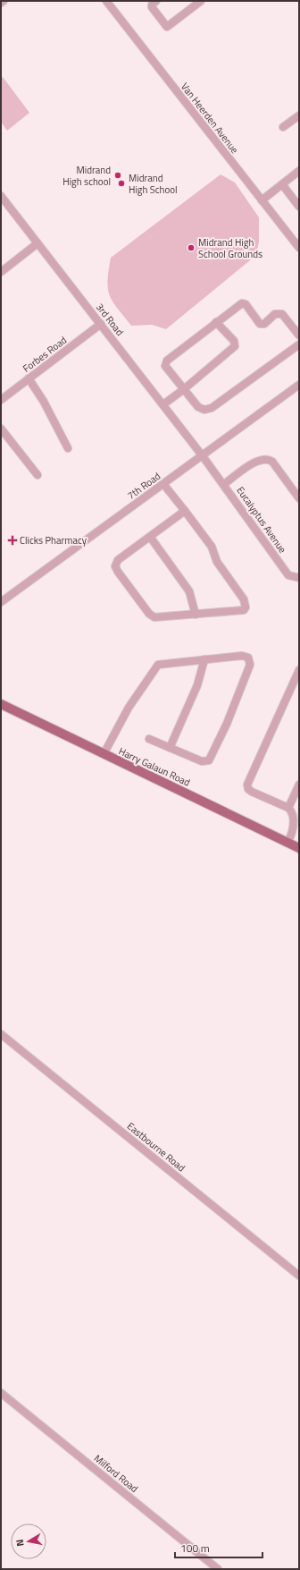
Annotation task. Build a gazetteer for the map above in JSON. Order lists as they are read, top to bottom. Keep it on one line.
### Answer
{"streets":{"main road":["Harry Galaun Road"],"street":["Van Heerden Avenue","3rd Road","Forbes Road","7th Road","Eucalyptus Avenue","Eastbourne Road","Milford Road"]},"crossings":[["3rd Road","Forbes Road"],["3rd Road","7th Road"],["3rd Road","Eucalyptus Avenue"],["7th Road","Eucalyptus Avenue"]],"places":{"other":["Midrand High school","Midrand High School","Midrand High School Grounds"],"health":["Clicks Pharmacy"]},"scale_bar":"100 m","north":"left"}
